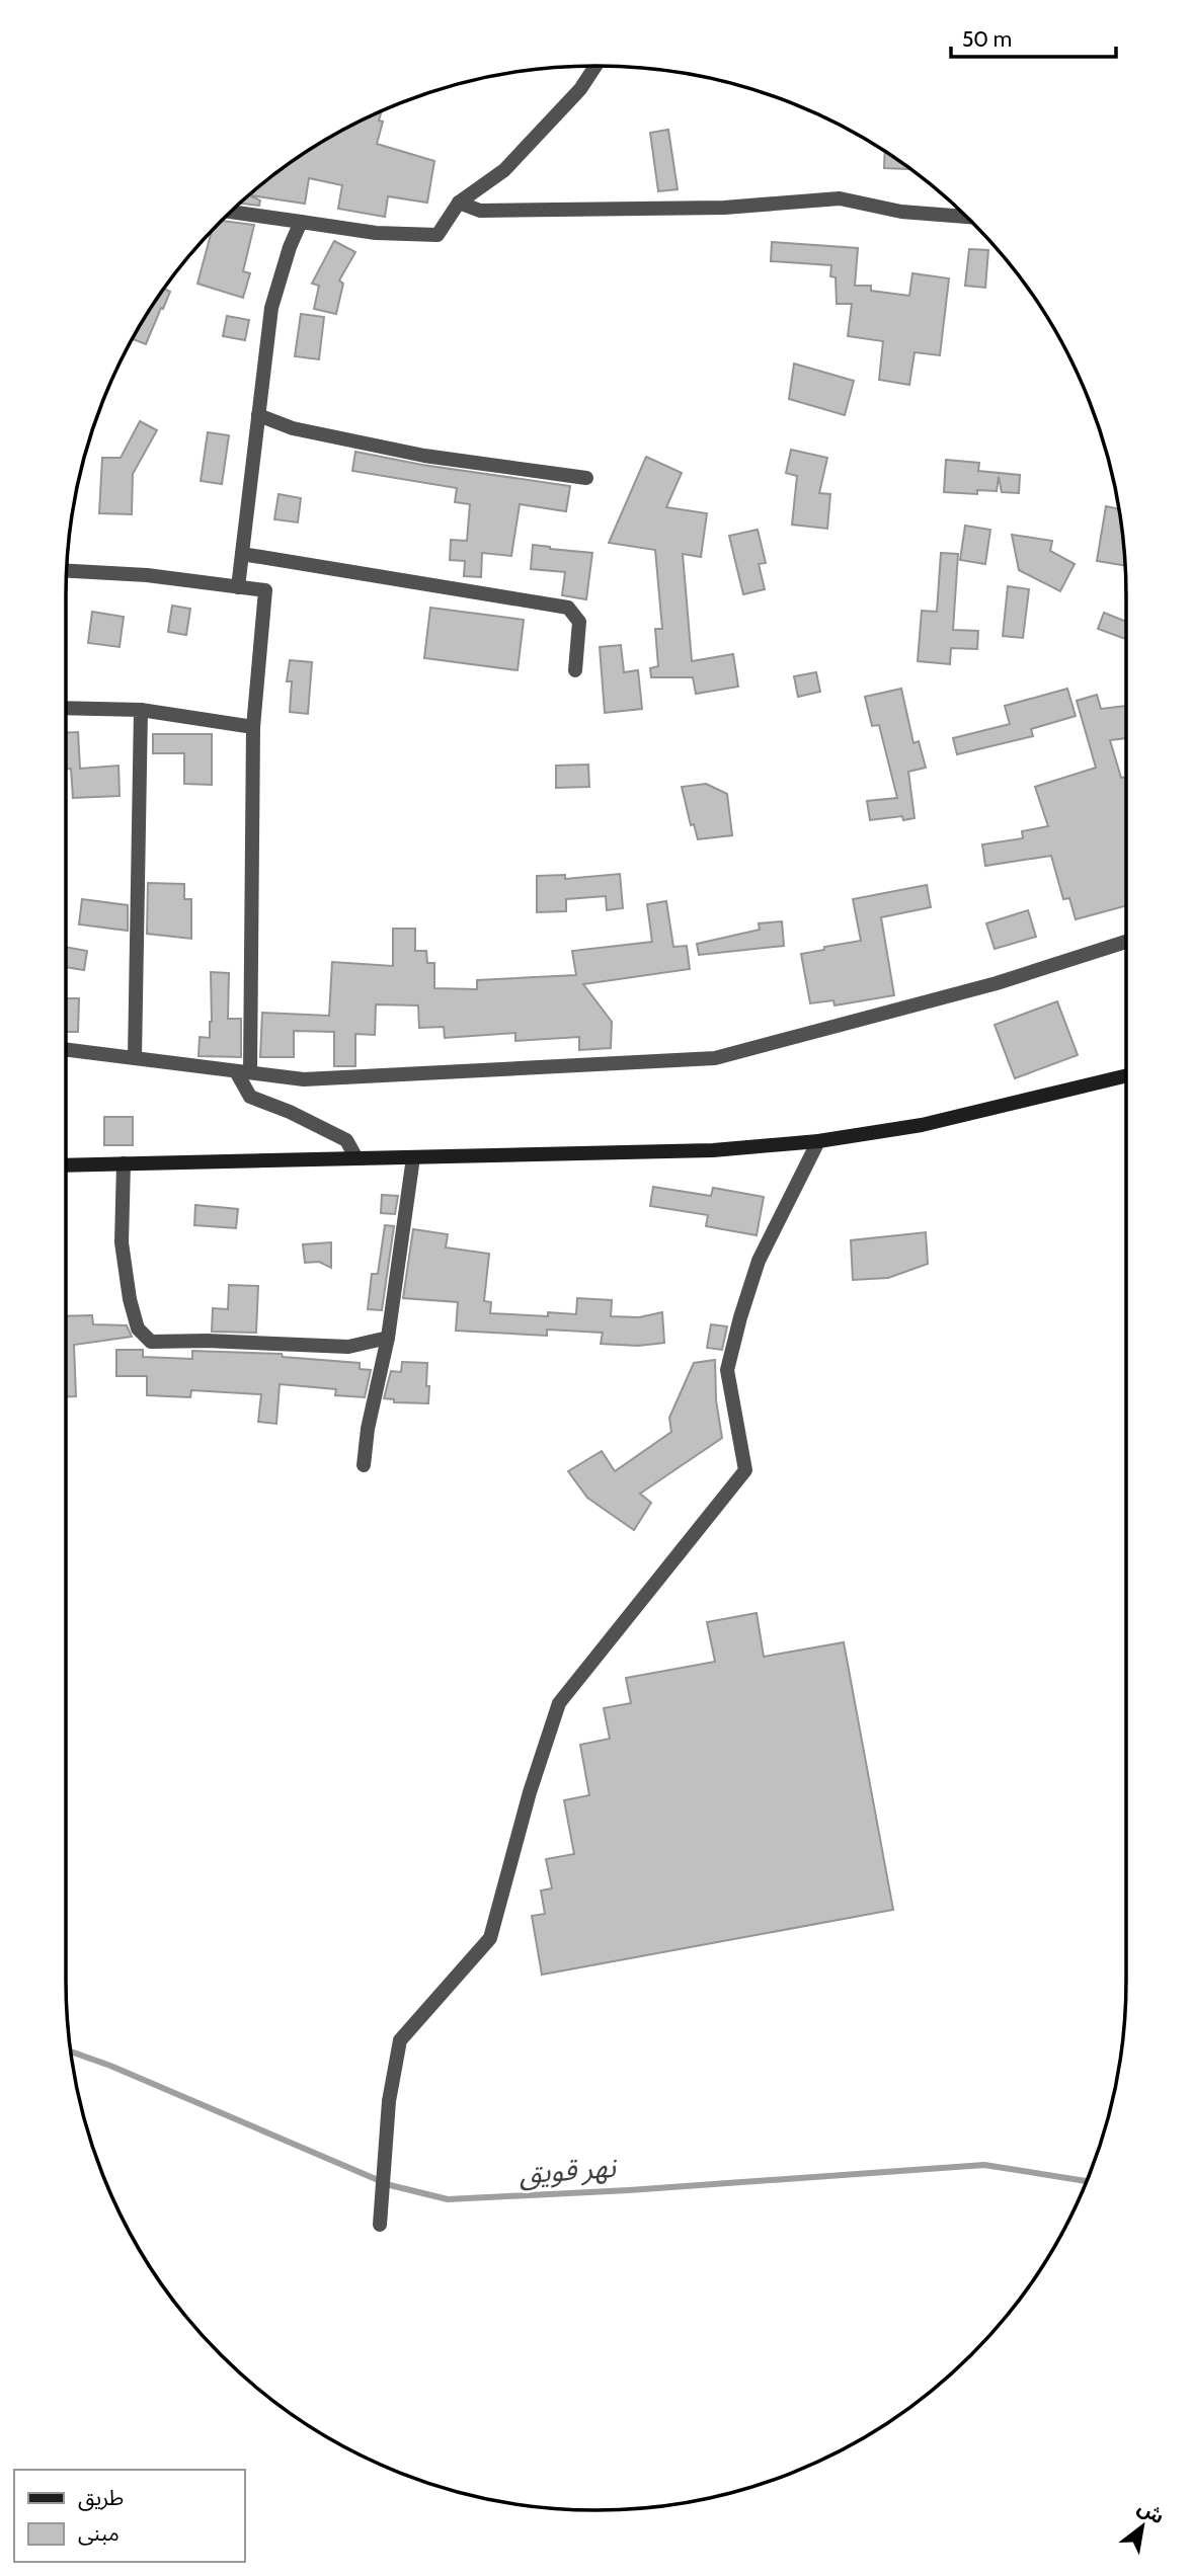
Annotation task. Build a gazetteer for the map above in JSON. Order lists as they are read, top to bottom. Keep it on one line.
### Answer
{"water":["نهر قويق"],"legend":["طريق","مبنى"],"scale_bar":"50 m","north":"top right"}
